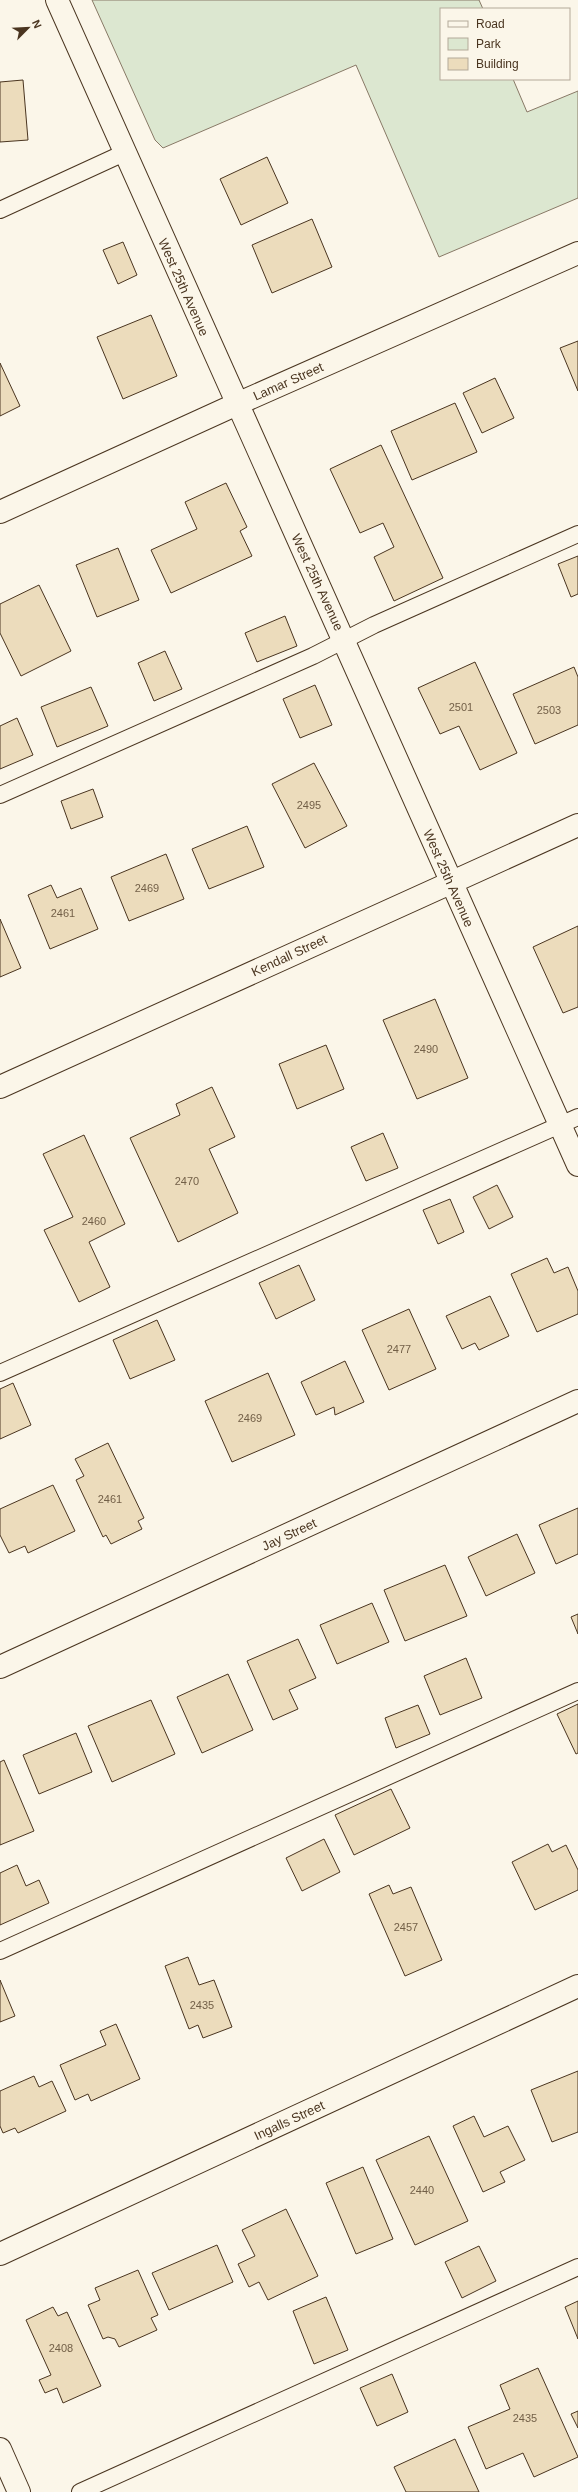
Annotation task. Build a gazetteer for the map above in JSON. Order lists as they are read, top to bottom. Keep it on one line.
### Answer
{"streets":{"street":["West 25th Avenue","Lamar Street","Kendall Street","Jay Street","Ingalls Street"]},"crossings":[["West 25th Avenue","Lamar Street"],["West 25th Avenue","Kendall Street"]],"house_numbers":["2501","2503","2495","2469","2461","2490","2470","2460","2477","2469","2461","2457","2435","2440","2408","2435"],"legend":["Road","Park","Building"],"north":"top right"}
